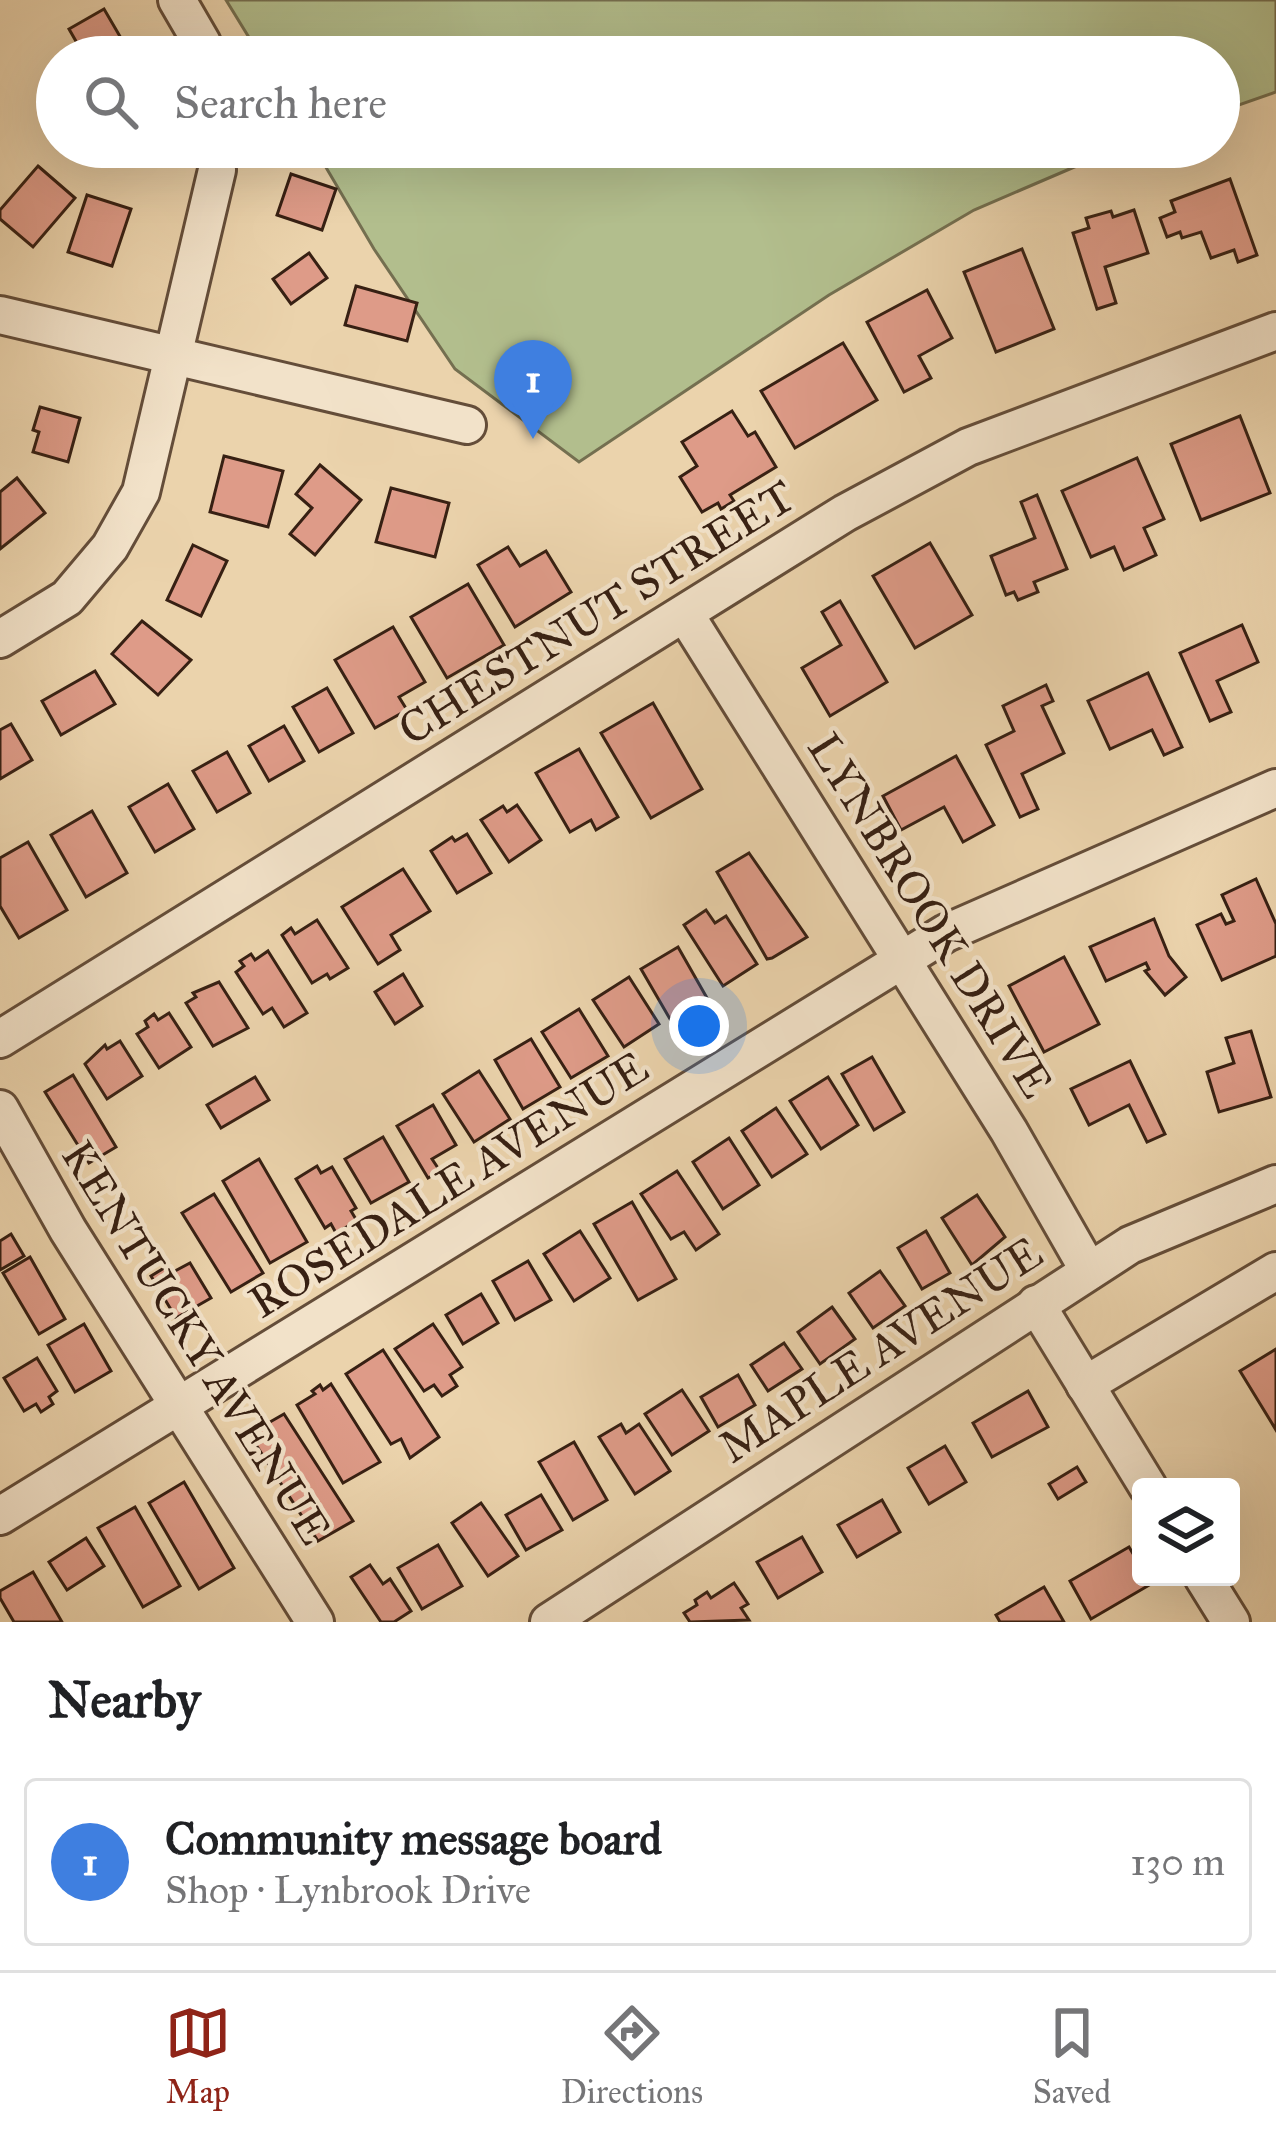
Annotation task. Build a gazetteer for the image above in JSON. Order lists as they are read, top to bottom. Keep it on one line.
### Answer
{"streets":{"street":["CHESTNUT STREET","LYNBROOK DRIVE","ROSEDALE AVENUE","KENTUCKY AVENUE","MAPLE AVENUE"]},"crossings":[["CHESTNUT STREET","LYNBROOK DRIVE"],["LYNBROOK DRIVE","ROSEDALE AVENUE"],["LYNBROOK DRIVE","MAPLE AVENUE"],["ROSEDALE AVENUE","KENTUCKY AVENUE"]],"page":{"search":"Search here","pins":"1","heading":"Nearby","list":[{"mark":"1","name":"Community message board","note":"Shop · Lynbrook Drive","value":"130 m"}],"nav":["Map","Directions","Saved"]}}
